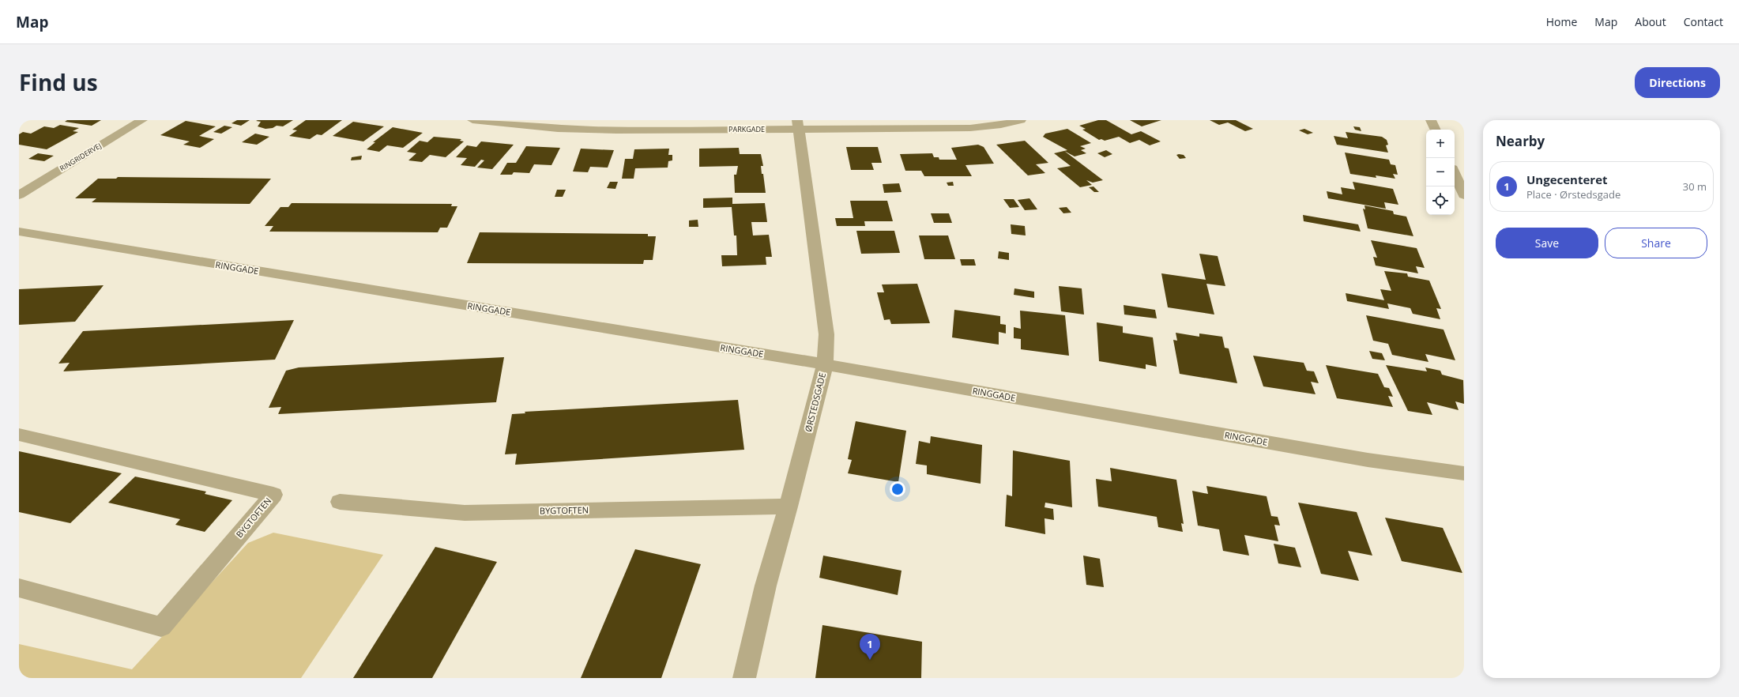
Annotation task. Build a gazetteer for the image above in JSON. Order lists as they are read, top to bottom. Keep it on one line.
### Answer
{"streets":{"street":["PARKGADE","RINGRIDERVEJ","RINGGADE","ØRSTEDSGADE","BYGTOFTEN"]},"crossings":[["PARKGADE","ØRSTEDSGADE"],["RINGGADE","ØRSTEDSGADE"],["ØRSTEDSGADE","BYGTOFTEN"]],"page":{"header":"Map","nav":["Home","Map","About","Contact"],"title":"Find us","buttons":["Directions",["Save","Share"]],"heading":"Nearby","map_buttons":["+","−"],"list":[{"mark":"1","name":"Ungecenteret","note":"Place · Ørstedsgade","value":"30 m"}],"pins":"1"}}
